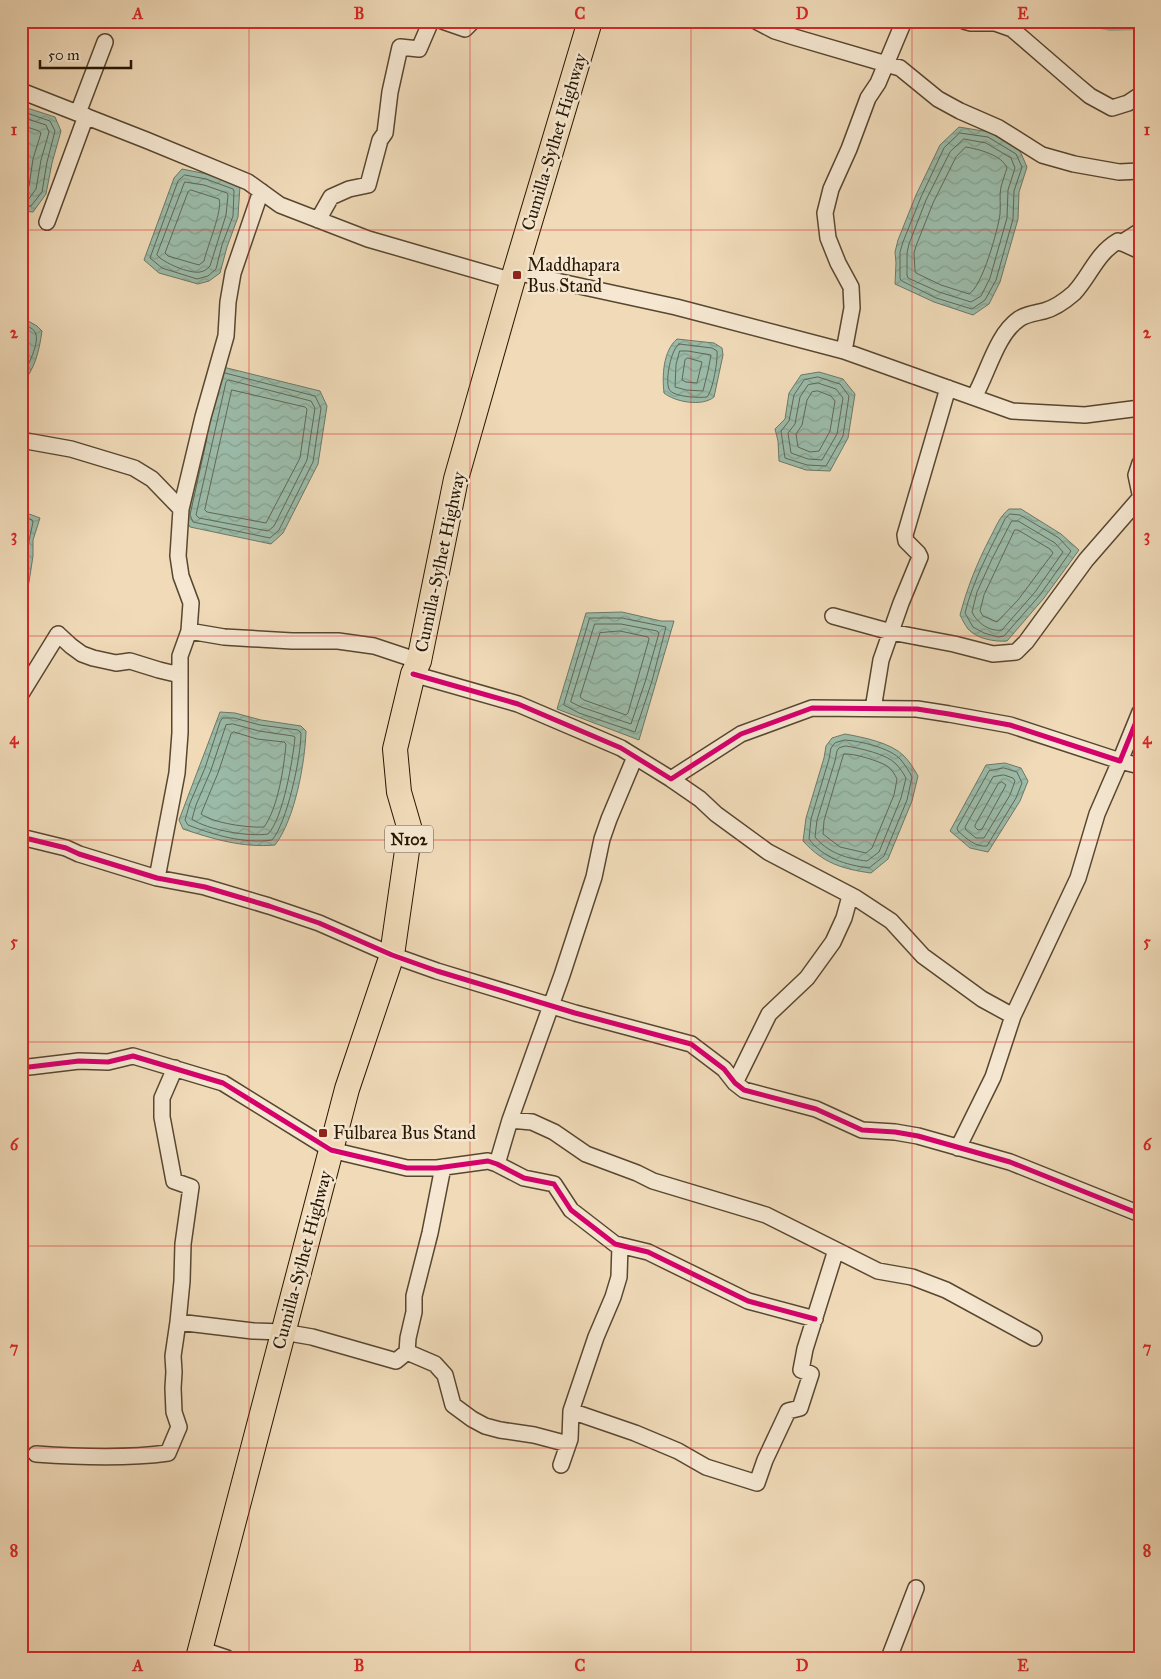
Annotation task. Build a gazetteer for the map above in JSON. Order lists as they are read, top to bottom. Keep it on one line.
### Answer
{"streets":{"highway":["Cumilla-Sylhet Highway","N102"]},"places":{"transit":["Maddhapara Bus Stand","Fulbarea Bus Stand"]},"scale_bar":"50 m","grid":{"columns":["A","B","C","D","E"],"rows":["1","2","3","4","5","6","7","8"]}}
